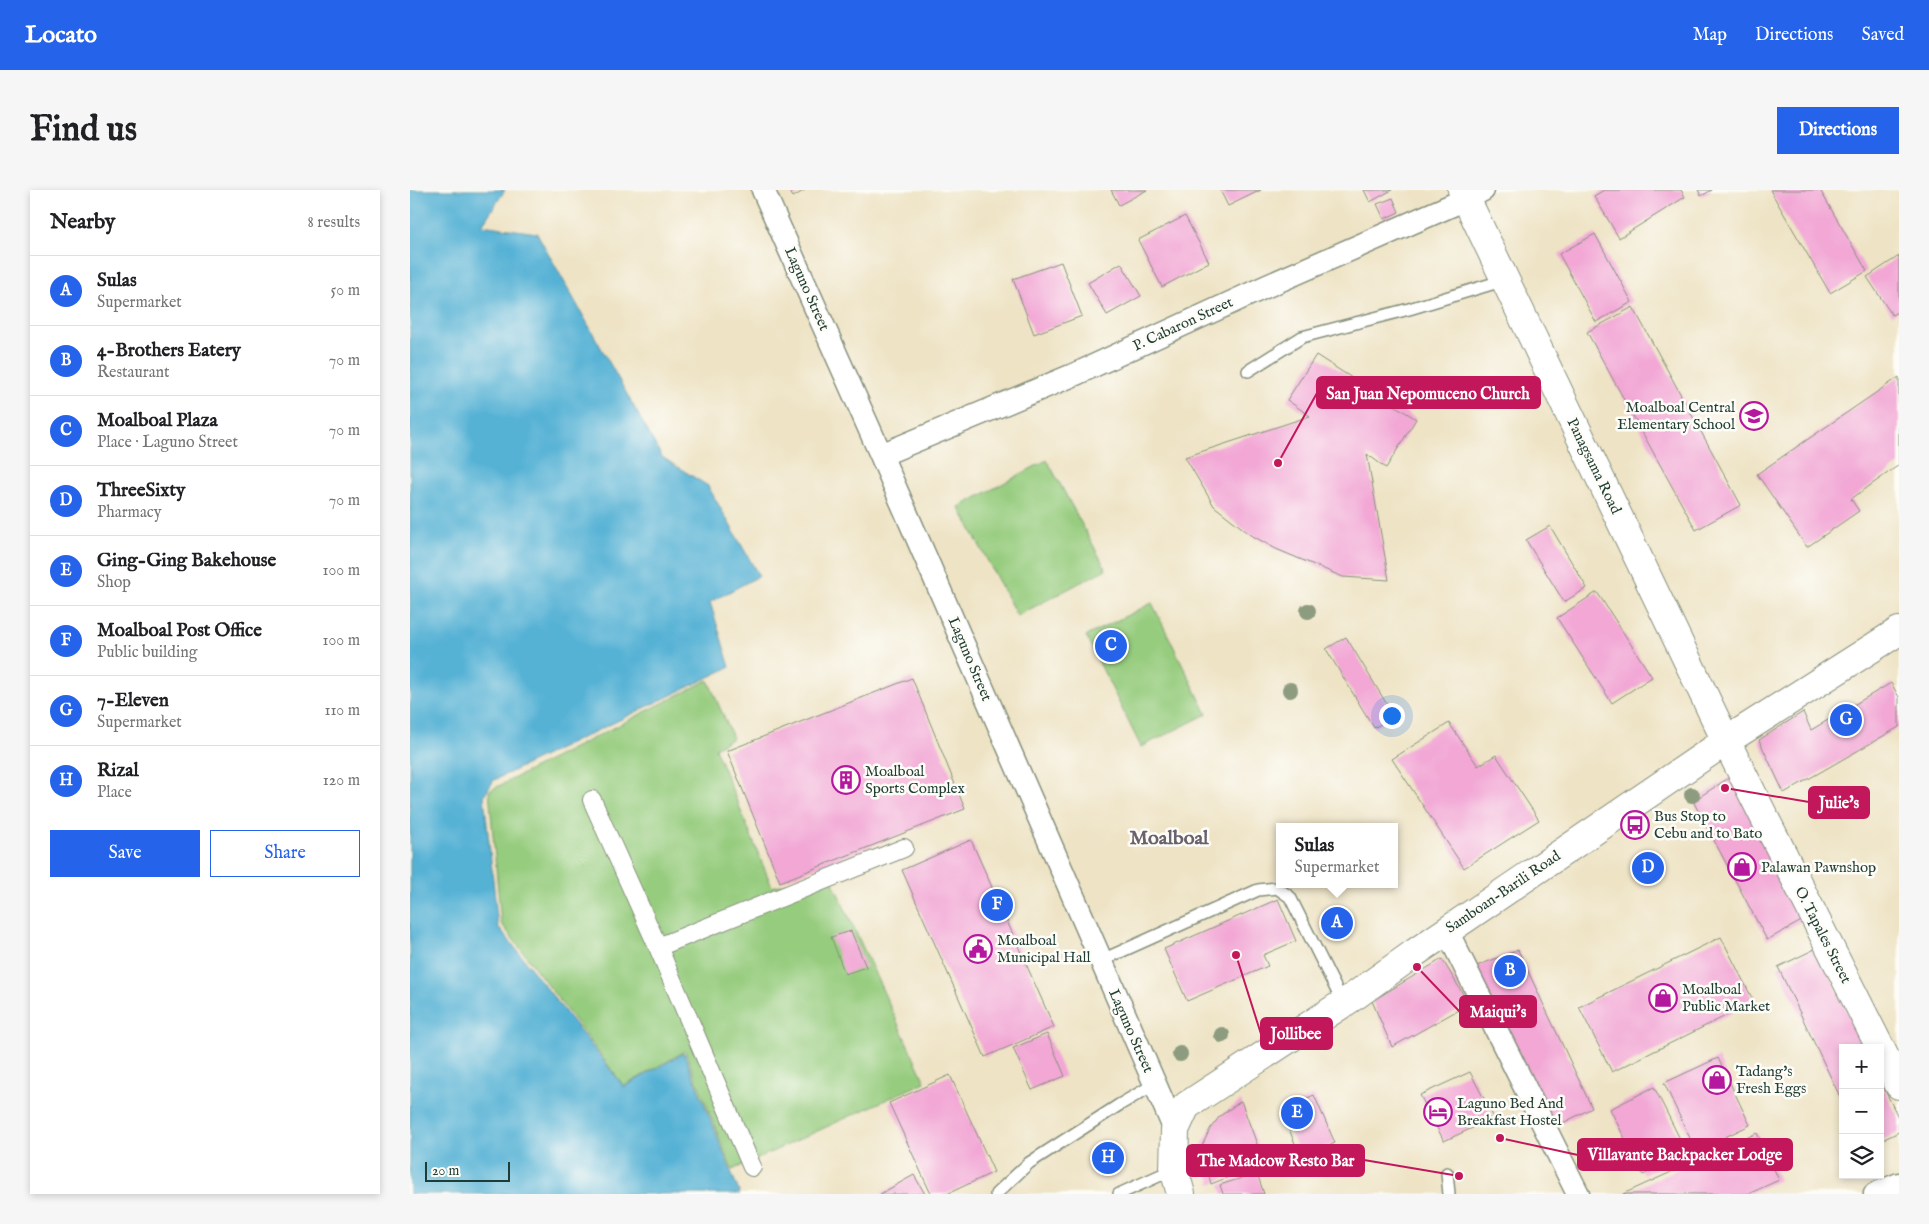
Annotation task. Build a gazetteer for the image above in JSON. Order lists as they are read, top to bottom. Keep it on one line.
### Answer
{"streets":{"main road":["Panagsama Road","Samboan-Barili Road","O. Tapales Street"],"street":["Laguno Street","P. Cabaron Street"]},"crossings":[["Laguno Street","P. Cabaron Street"],["Laguno Street","Samboan-Barili Road"],["P. Cabaron Street","Panagsama Road"],["Panagsama Road","Samboan-Barili Road"],["Panagsama Road","O. Tapales Street"],["Samboan-Barili Road","O. Tapales Street"]],"districts":["Moalboal"],"places":{"school or university":["Moalboal Central Elementary School"],"other":["San Juan Nepomuceno Church","Julie's","Jollibee","Maiqui's","Villavante Backpacker Lodge","The Madcow Resto Bar"],"building":["Moalboal Sports Complex"],"bus stop":["Bus Stop to Cebu and to Bato"],"shop":["Palawan Pawnshop","Moalboal Public Market","Tadang's Fresh Eggs"],"public building":["Moalboal Municipal Hall"],"hotel":["Laguno Bed And Breakfast Hostel"]},"scale_bar":"20 m","page":{"header":"Locato","nav":["Map","Directions","Saved"],"buttons":["Directions",["Save","Share"]],"title":"Find us","heading":["Nearby","8 results"],"list":[{"mark":"A","name":"Sulas","note":"Supermarket","value":"50 m"},{"mark":"B","name":"4-Brothers Eatery","note":"Restaurant","value":"70 m"},{"mark":"C","name":"Moalboal Plaza","note":"Place · Laguno Street","value":"70 m"},{"mark":"D","name":"ThreeSixty","note":"Pharmacy","value":"70 m"},{"mark":"E","name":"Ging-Ging Bakehouse","note":"Shop","value":"100 m"},{"mark":"F","name":"Moalboal Post Office","note":"Public building","value":"100 m"},{"mark":"G","name":"7-Eleven","note":"Supermarket","value":"110 m"},{"mark":"H","name":"Rizal","note":"Place","value":"120 m"}],"pins":["C","G","D","F","A","B","E","H"],"popup":["Sulas","Supermarket"],"map_buttons":["+","−"],"scale":"20 m"}}
